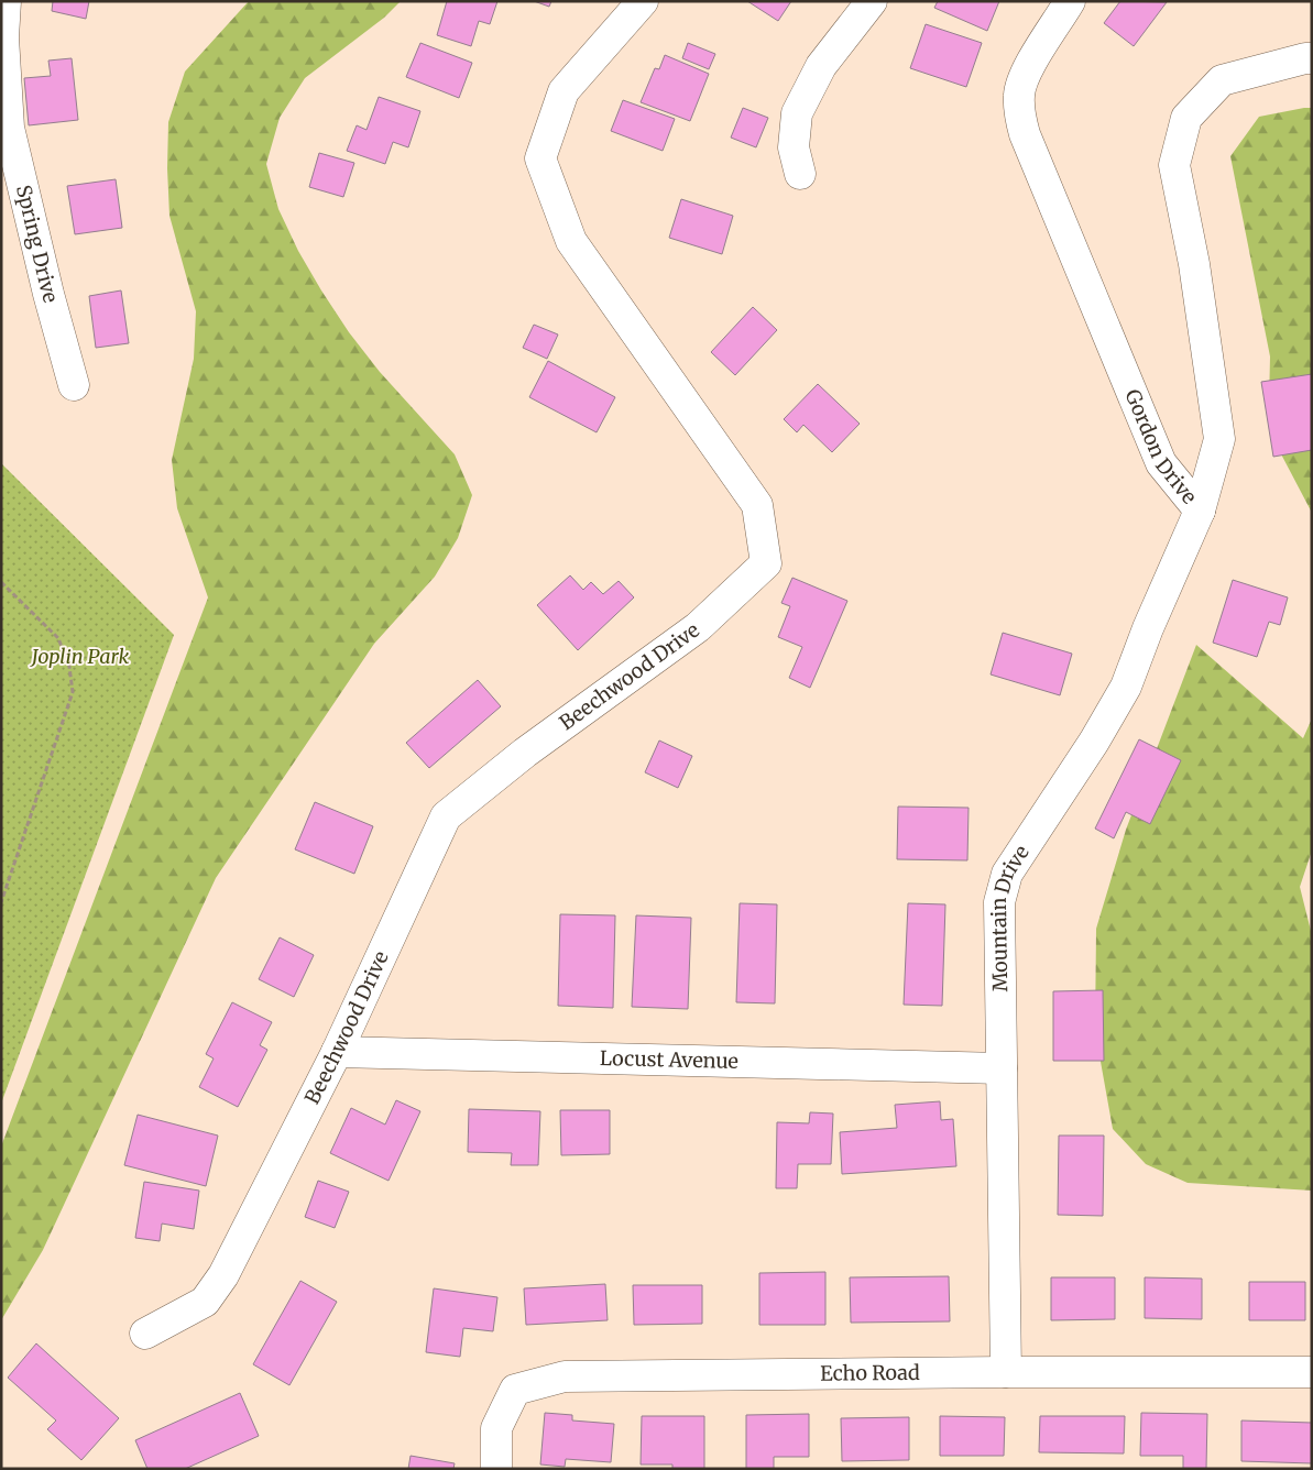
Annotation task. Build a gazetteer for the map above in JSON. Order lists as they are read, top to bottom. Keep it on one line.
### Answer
{"streets":{"street":["Spring Drive","Gordon Drive","Beechwood Drive","Mountain Drive","Locust Avenue","Echo Road"]},"crossings":[["Gordon Drive","Mountain Drive"],["Beechwood Drive","Locust Avenue"],["Mountain Drive","Locust Avenue"],["Mountain Drive","Echo Road"]],"parks":["Joplin Park"]}
